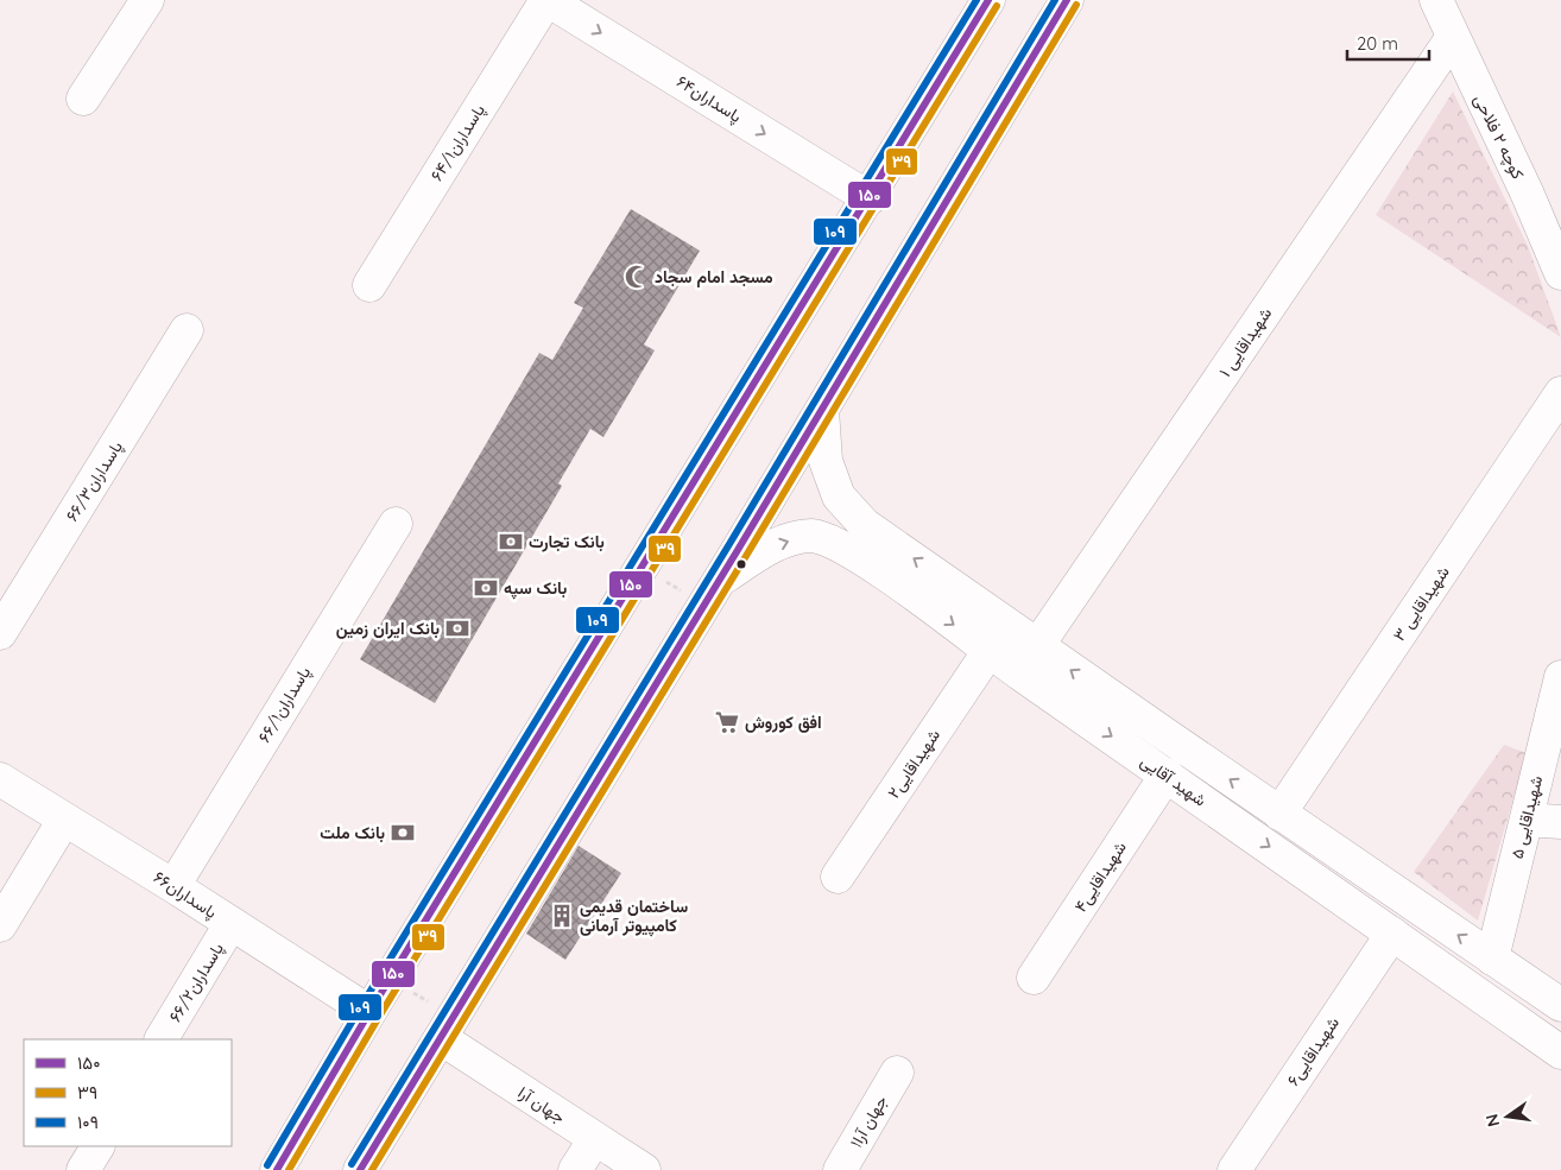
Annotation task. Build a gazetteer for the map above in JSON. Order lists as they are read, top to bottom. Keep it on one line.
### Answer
{"streets":{"street":["پاسداران۶۴","کوچه ۲ فلاحی","پاسداران۶۴/۱","۱ شهیداقایی","پاسداران۶۶/۳","۳ شهیداقایی","پاسداران۶۶/۱","شهیداقایی۲","شهید آقایی","۵ شهیداقایی","شهیداقایی۴","پاسداران۶۶","پاسداران۶۶/۲","شهیداقایی۶","جهان آرا","جهان آرا۱"]},"crossings":[["پاسداران۶۴","پاسداران۶۴/۱"],["کوچه ۲ فلاحی","۱ شهیداقایی"],["۱ شهیداقایی","شهید آقایی"],["۳ شهیداقایی","شهید آقایی"],["پاسداران۶۶/۱","پاسداران۶۶"],["شهیداقایی۲","شهید آقایی"],["شهید آقایی","۵ شهیداقایی"],["شهید آقایی","شهیداقایی۴"],["شهید آقایی","شهیداقایی۶"],["پاسداران۶۶","پاسداران۶۶/۲"]],"one_way":["پاسداران۶۴"],"places":{"mosque":["مسجد امام سجاد"],"bank":["بانک تجارت","بانک سپه","بانک ایران زمین","بانک ملت"],"supermarket":["افق کوروش"],"building":["ساختمان قدیمی کامپیوتر آرمانی"]},"lines":["transit line ۱۵۰","transit line ۱۰۹","transit line ۳۹"],"legend":["۱۵۰","۳۹","۱۰۹"],"scale_bar":"20 m","north":"left"}
